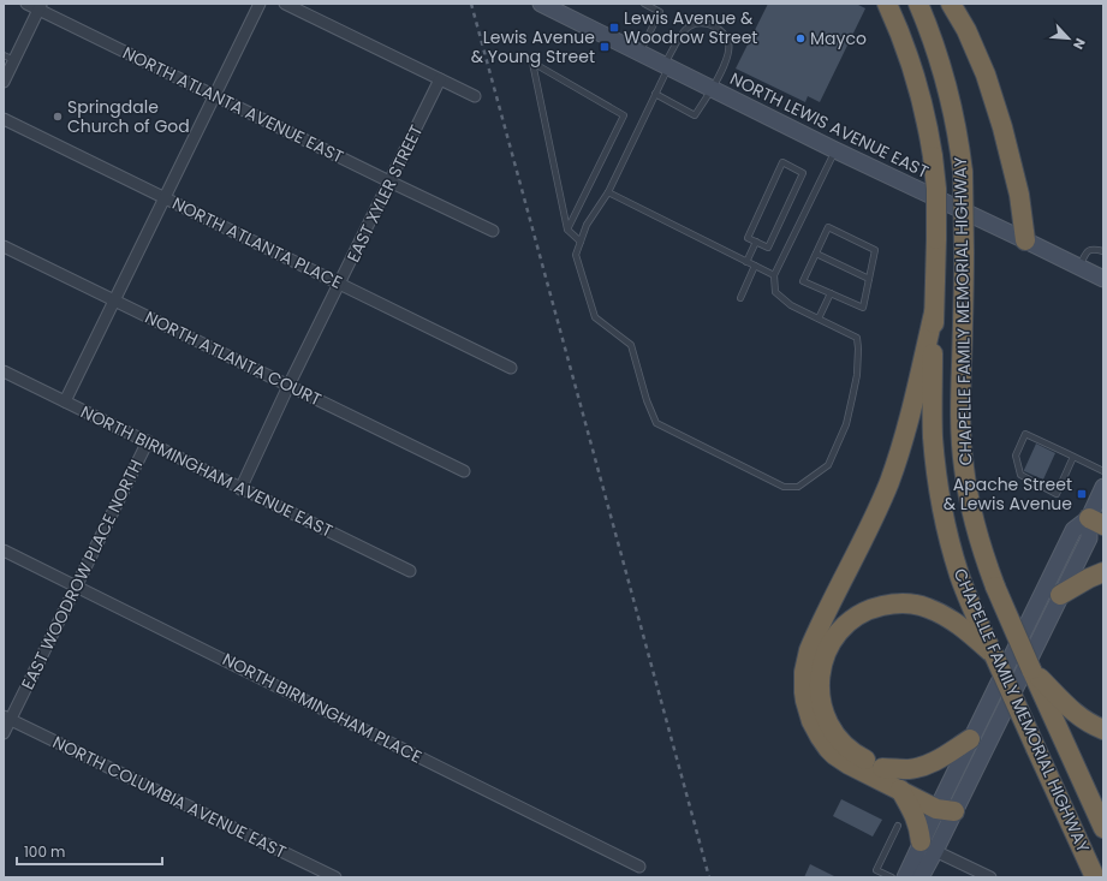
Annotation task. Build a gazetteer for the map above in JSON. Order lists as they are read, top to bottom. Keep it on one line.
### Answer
{"streets":{"highway":["CHAPELLE FAMILY MEMORIAL HIGHWAY"],"main road":["NORTH LEWIS AVENUE EAST"],"street":["NORTH ATLANTA AVENUE EAST","EAST XYLER STREET","NORTH ATLANTA PLACE","NORTH ATLANTA COURT","NORTH BIRMINGHAM AVENUE EAST","EAST WOODROW PLACE NORTH","NORTH BIRMINGHAM PLACE","NORTH COLUMBIA AVENUE EAST"]},"crossings":[["NORTH ATLANTA AVENUE EAST","EAST XYLER STREET"],["EAST XYLER STREET","NORTH ATLANTA PLACE"],["EAST XYLER STREET","NORTH ATLANTA COURT"],["EAST XYLER STREET","NORTH BIRMINGHAM AVENUE EAST"],["NORTH BIRMINGHAM AVENUE EAST","EAST WOODROW PLACE NORTH"],["EAST WOODROW PLACE NORTH","NORTH BIRMINGHAM PLACE"],["EAST WOODROW PLACE NORTH","NORTH COLUMBIA AVENUE EAST"]],"places":{"transit":["Lewis Avenue & Woodrow Street","Lewis Avenue & Young Street","Apache Street & Lewis Avenue"],"other":["Mayco","Springdale Church of God"]},"scale_bar":"100 m","north":"bottom right"}
